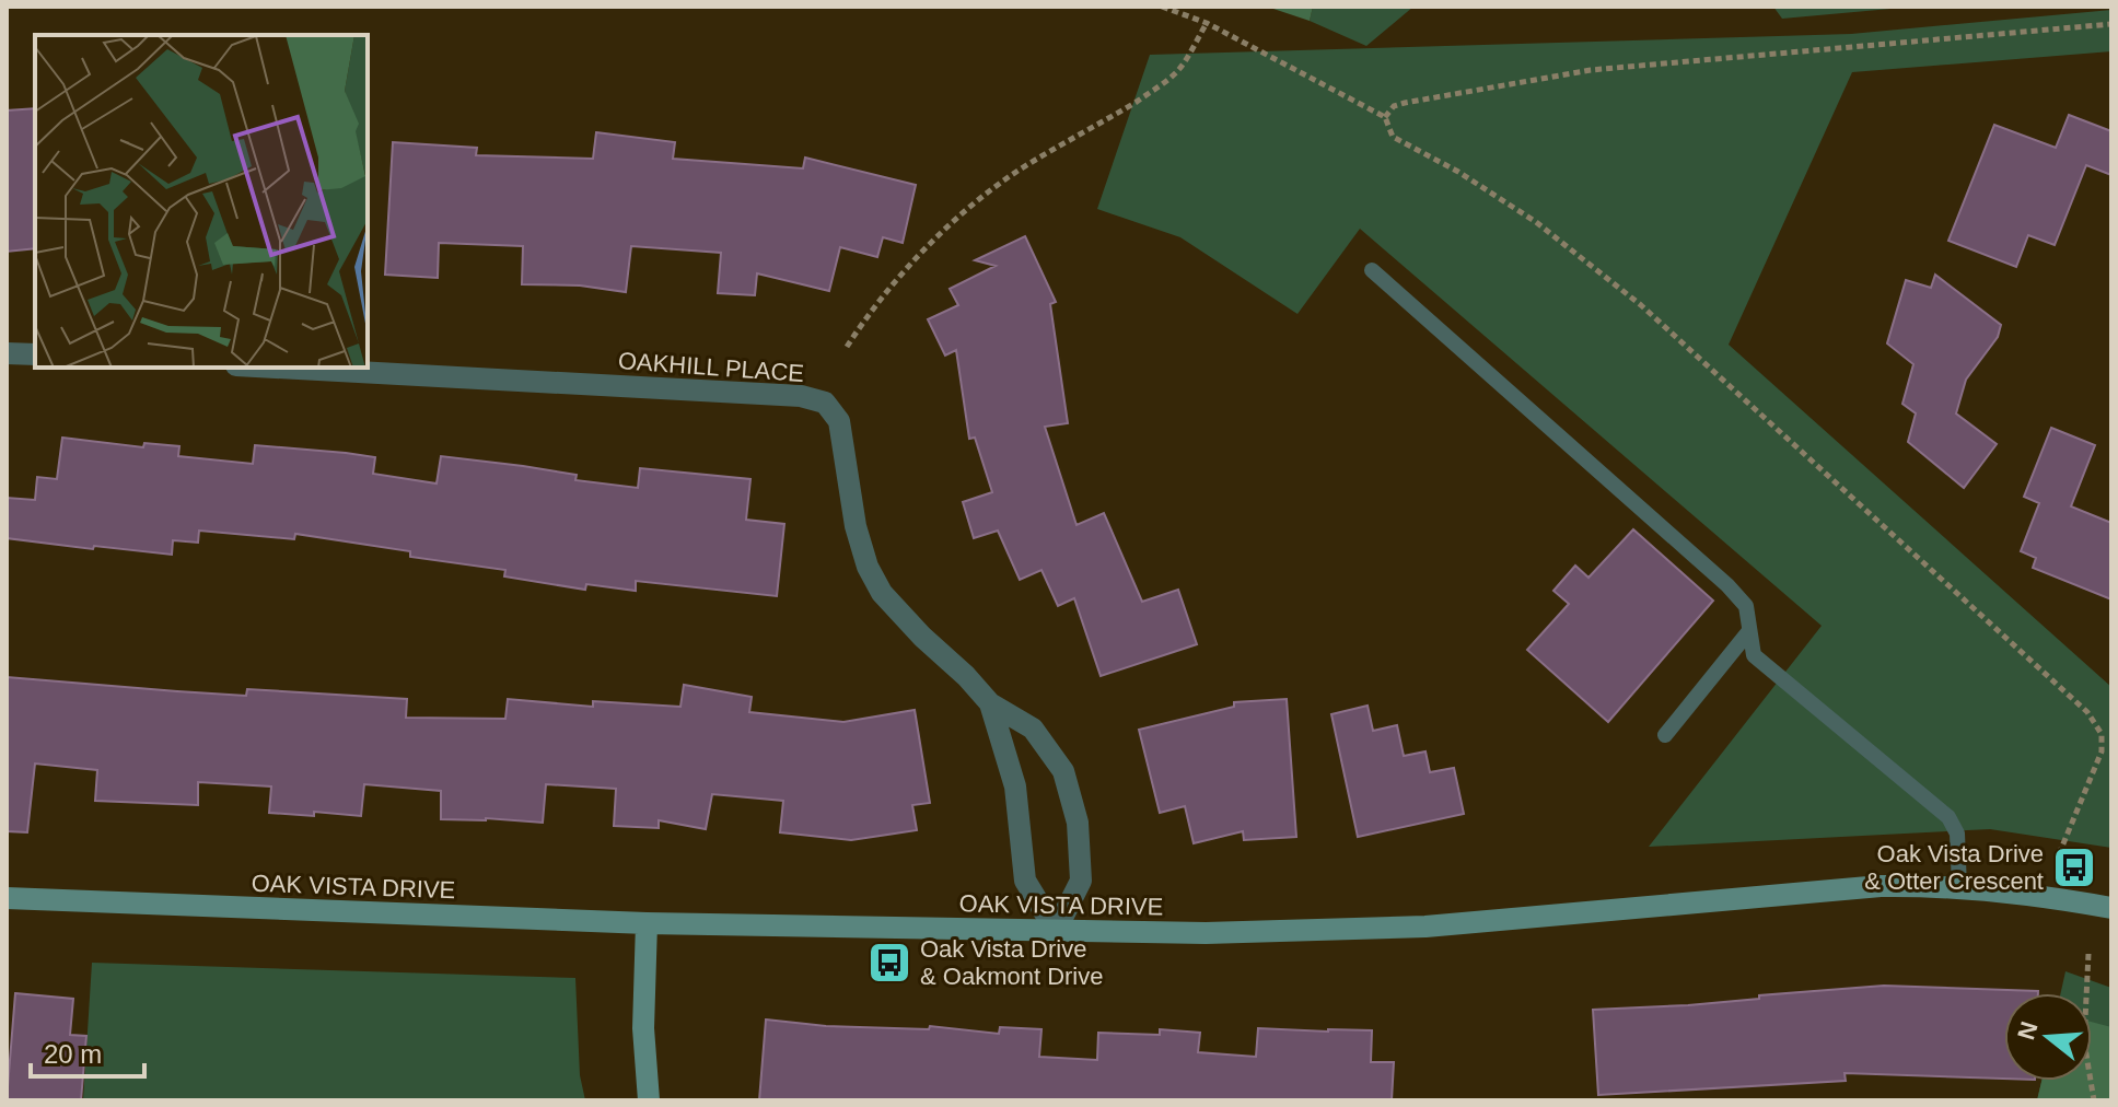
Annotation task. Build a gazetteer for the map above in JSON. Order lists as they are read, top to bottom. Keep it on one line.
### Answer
{"streets":{"street":["OAKHILL PLACE","OAK VISTA DRIVE"]},"crossings":[["OAKHILL PLACE","OAK VISTA DRIVE"]],"places":{"bus stop":["Oak Vista Drive & Otter Crescent","Oak Vista Drive & Oakmont Drive"]},"scale_bar":"20 m","north":"left"}
